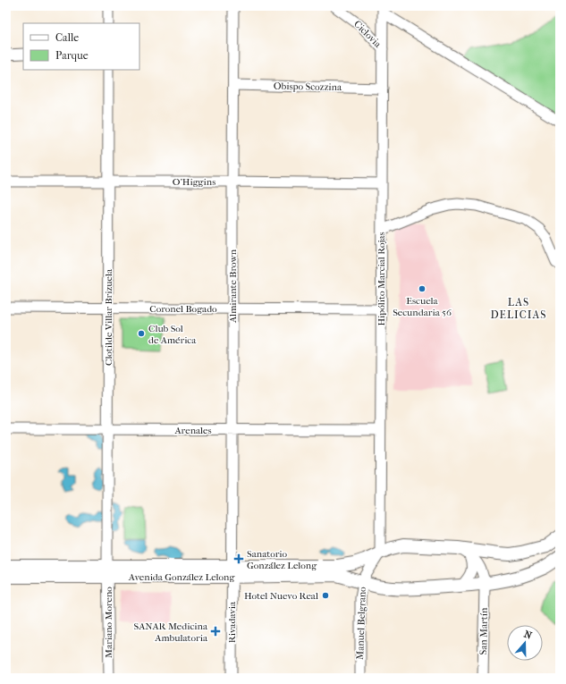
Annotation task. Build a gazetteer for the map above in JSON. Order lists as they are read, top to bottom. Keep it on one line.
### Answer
{"streets":{"main road":["Avenida González Lelong"],"street":["Ciclovia","Obispo Scozzina","O'Higgins","Hipólito Marcial Rojas","Almirante Brown","Coronel Bogado","Clotilde Villar Brizuela","Arenales","Mariano Moreno","Rivadavia","Manuel Belgrano","San Martín"]},"crossings":[["Ciclovia","Hipólito Marcial Rojas"],["Obispo Scozzina","Hipólito Marcial Rojas"],["Obispo Scozzina","Almirante Brown"],["O'Higgins","Hipólito Marcial Rojas"],["O'Higgins","Almirante Brown"],["O'Higgins","Clotilde Villar Brizuela"],["Hipólito Marcial Rojas","Coronel Bogado"],["Hipólito Marcial Rojas","Arenales"],["Hipólito Marcial Rojas","Avenida González Lelong"],["Hipólito Marcial Rojas","Manuel Belgrano"],["Almirante Brown","Coronel Bogado"],["Almirante Brown","Arenales"],["Almirante Brown","Avenida González Lelong"],["Almirante Brown","Rivadavia"],["Coronel Bogado","Clotilde Villar Brizuela"],["Clotilde Villar Brizuela","Arenales"],["Clotilde Villar Brizuela","Avenida González Lelong"],["Clotilde Villar Brizuela","Mariano Moreno"],["Avenida González Lelong","Mariano Moreno"],["Avenida González Lelong","Rivadavia"],["Avenida González Lelong","Manuel Belgrano"],["Avenida González Lelong","San Martín"]],"districts":["LAS DELICIAS"],"places":{"other":["Escuela Secundaria 56","Club Sol de América","Hotel Nuevo Real"],"health":["Sanatorio González Lelong","SANAR Medicina Ambulatoria"]},"legend":["Calle","Parque"],"north":"top"}
